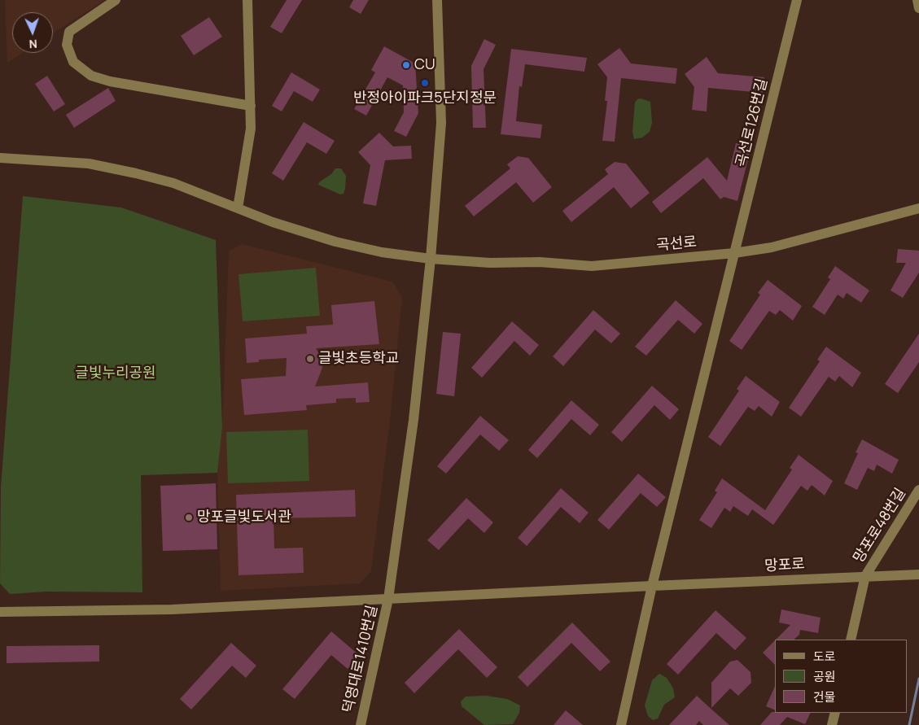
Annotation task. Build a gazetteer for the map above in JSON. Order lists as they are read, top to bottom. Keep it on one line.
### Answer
{"streets":{"street":["곡선로126번길","곡선로","망포로48번길","망포로","덕영대로1410번길"]},"crossings":[["곡선로126번길","곡선로"],["곡선로126번길","망포로"],["곡선로","덕영대로1410번길"],["망포로48번길","망포로"],["망포로","덕영대로1410번길"]],"parks":["글빛누리공원"],"places":["CU","반정아이파크5단지정문","글빛초등학교","망포글빛도서관"],"legend":["도로","공원","건물"],"north":"bottom"}
